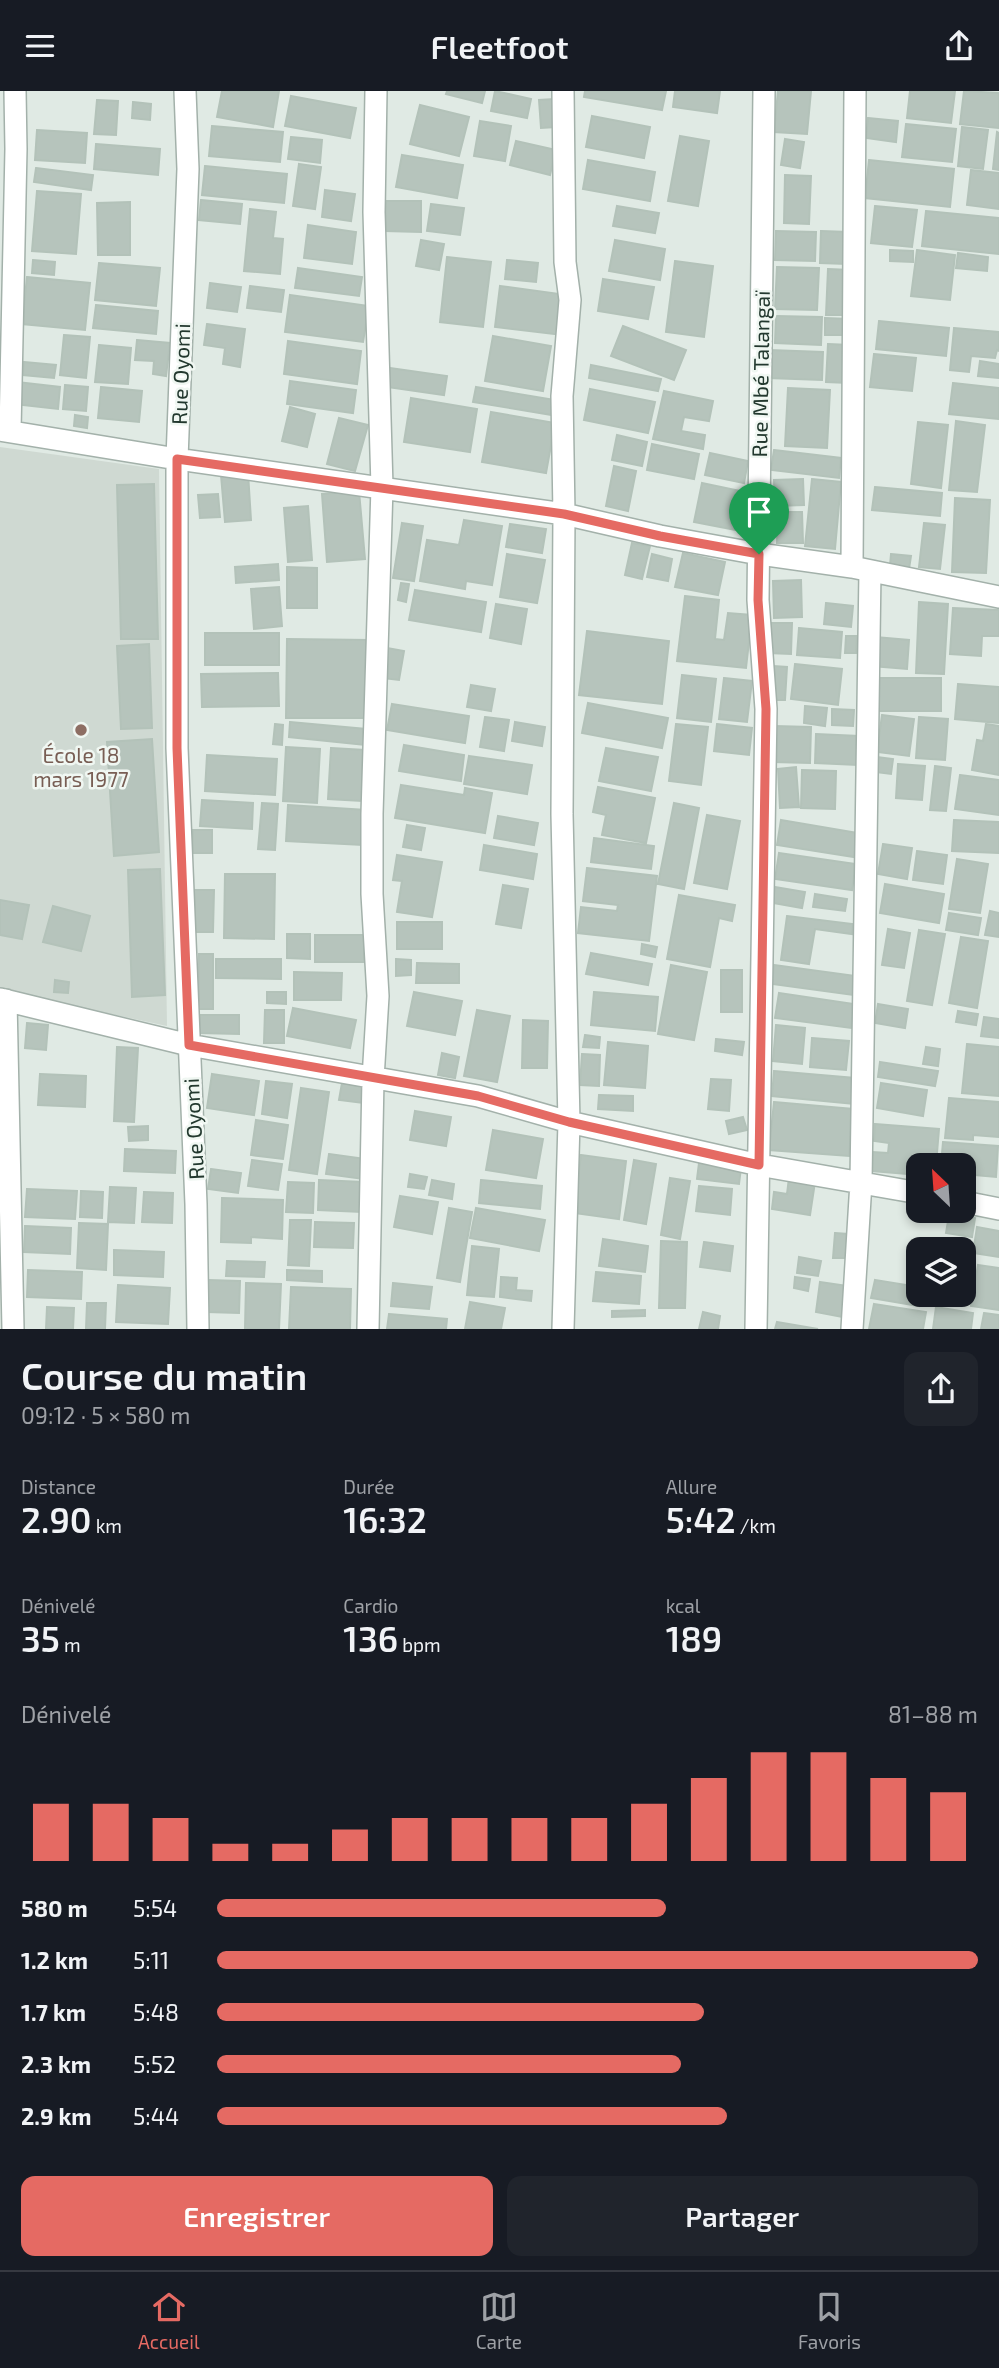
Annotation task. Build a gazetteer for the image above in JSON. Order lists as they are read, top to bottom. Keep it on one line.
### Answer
{"streets":{"street":["Rue Oyomi","Rue Mbé Talangaï"]},"places":["École 18 mars 1977"],"north":"top left","page":{"header":"Fleetfoot","heading":["Course du matin","09:12 · 5 × 580 m"],"stats":[["Distance","2.90 km"],["Durée","16:32"],["Allure","5:42 /km"],["Dénivelé","35 m"],["Cardio","136 bpm"],["kcal","189"]],"chart":["Dénivelé","81–88 m"],"list":[{"name":"580 m","note":"5:54"},{"name":"1.2 km","note":"5:11"},{"name":"1.7 km","note":"5:48"},{"name":"2.3 km","note":"5:52"},{"name":"2.9 km","note":"5:44"}],"buttons":["Enregistrer","Partager"],"tabs":["Accueil","Carte","Favoris"]}}
